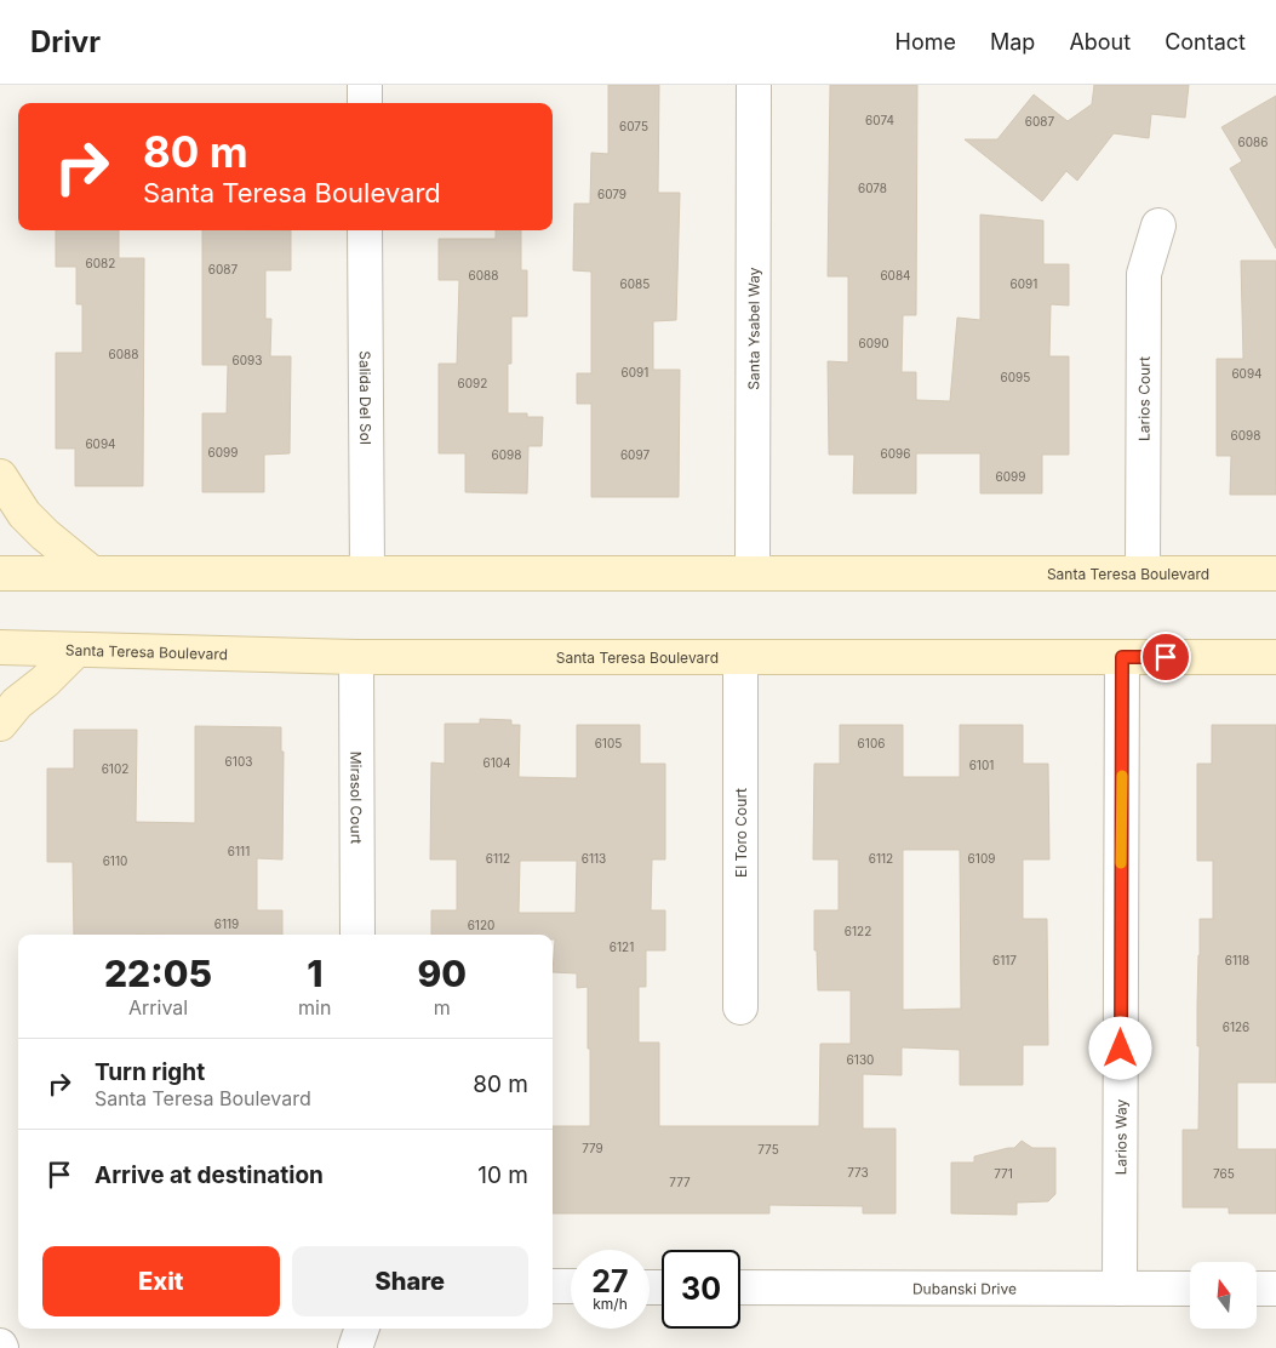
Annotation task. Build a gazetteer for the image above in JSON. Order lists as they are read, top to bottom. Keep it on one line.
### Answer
{"streets":{"main road":["Santa Teresa Boulevard"],"street":["Santa Ysabel Way","Salida Del Sol","Larios Court","Mirasol Court","El Toro Court","Larios Way","Dubanski Drive"]},"crossings":[["Santa Ysabel Way","Santa Teresa Boulevard"],["Salida Del Sol","Santa Teresa Boulevard"],["Larios Court","Santa Teresa Boulevard"],["Santa Teresa Boulevard","Mirasol Court"],["Santa Teresa Boulevard","El Toro Court"],["Santa Teresa Boulevard","Larios Way"],["Larios Way","Dubanski Drive"]],"house_numbers":["6074","6087","6075","6086","6078","6079","6082","6087","6088","6084","6085","6091","6090","6088","6093","6091","6094","6095","6092","6098","6094","6099","6096","6098","6097","6099","6105","6106","6103","6104","6101","6102","6111","6112","6113","6112","6109","6110","6119","6120","6122","6121","6117","6118","6126","6130","779","775","773","771","765","777"],"north":"top","page":{"header":"Drivr","nav":["Home","Map","About","Contact"],"turn":["80 m","Santa Teresa Boulevard"],"eta":["22:05","Arrival","1","min","90","m"],"list":[{"name":"Turn right","note":"Santa Teresa Boulevard","value":"80 m"},{"name":"Arrive at destination","value":"10 m"}],"buttons":["Exit","Share"],"speed":"27 km/h","limit":"30"}}
